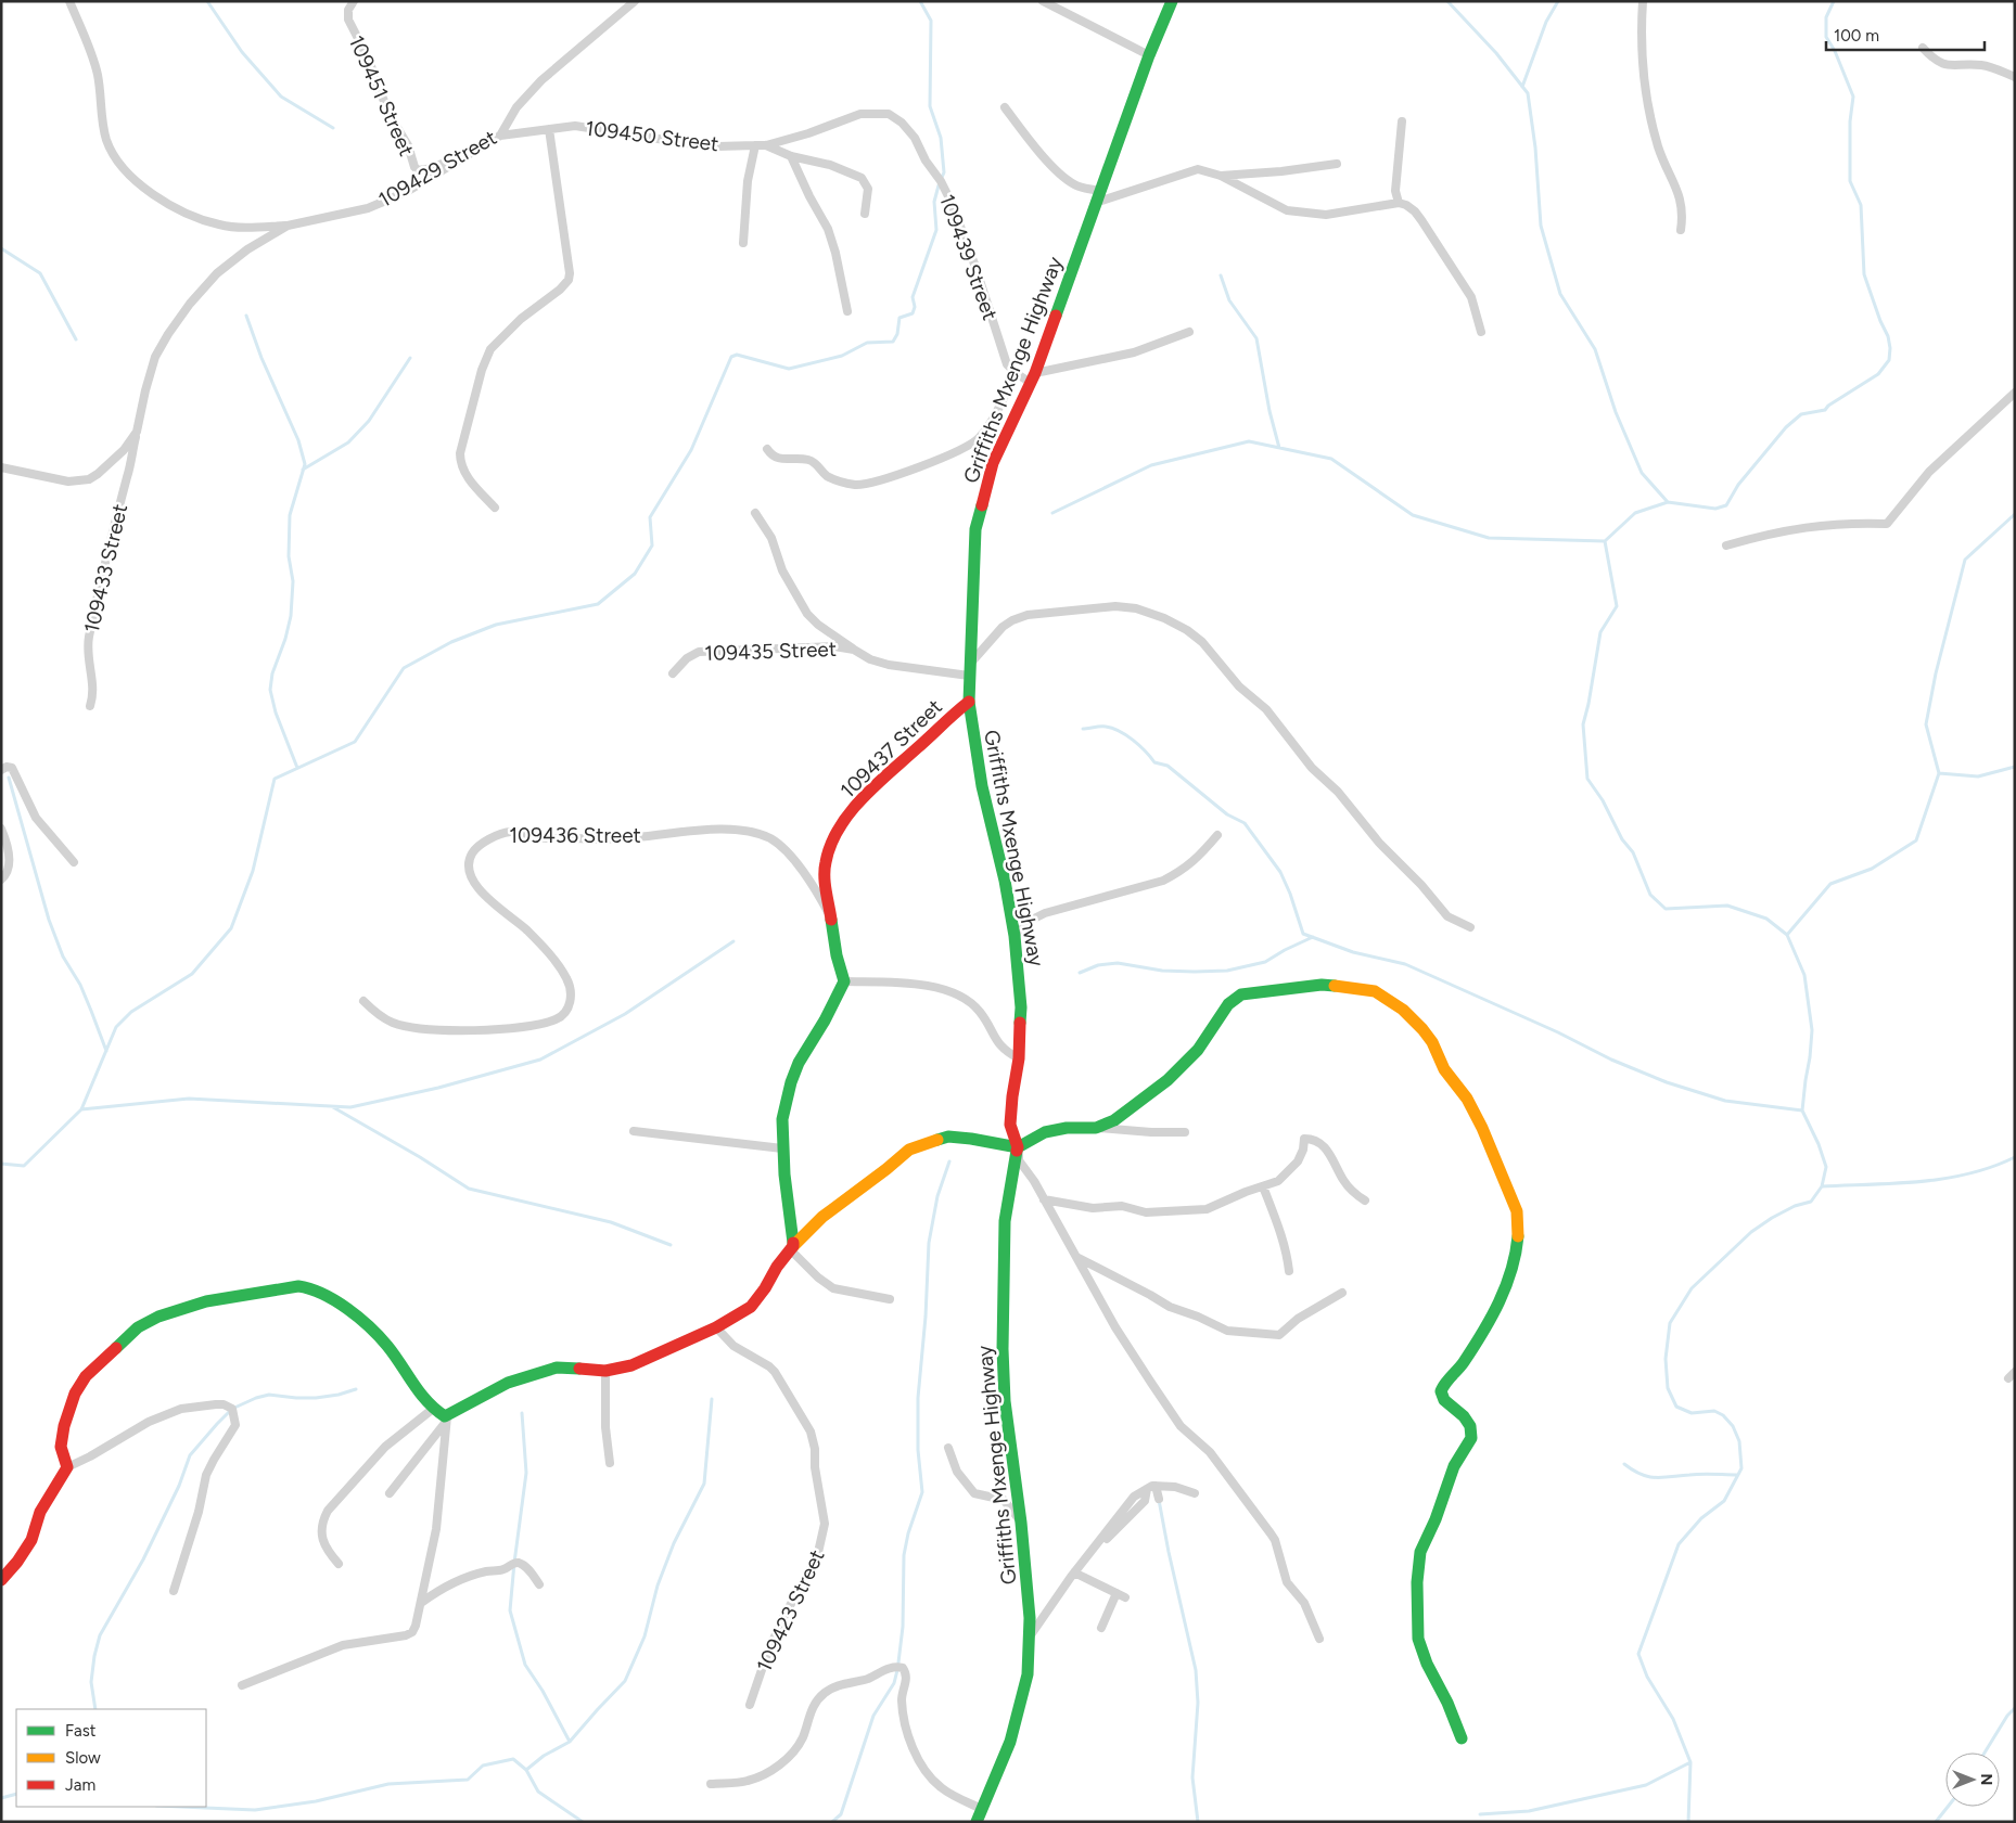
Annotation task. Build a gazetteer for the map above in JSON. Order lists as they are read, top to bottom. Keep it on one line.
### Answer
{"streets":{"street":["109451 Street","109450 Street","109429 Street","109439 Street","Griffiths Mxenge Highway","109433 Street","109435 Street","109437 Street","109436 Street","109423 Street"]},"crossings":[["109451 Street","109429 Street"],["109450 Street","109429 Street"],["109450 Street","109439 Street"],["109429 Street","109433 Street"],["109439 Street","Griffiths Mxenge Highway"],["Griffiths Mxenge Highway","109435 Street"],["Griffiths Mxenge Highway","109437 Street"],["109437 Street","109436 Street"]],"legend":["Fast","Slow","Jam"],"scale_bar":"100 m","north":"right"}
